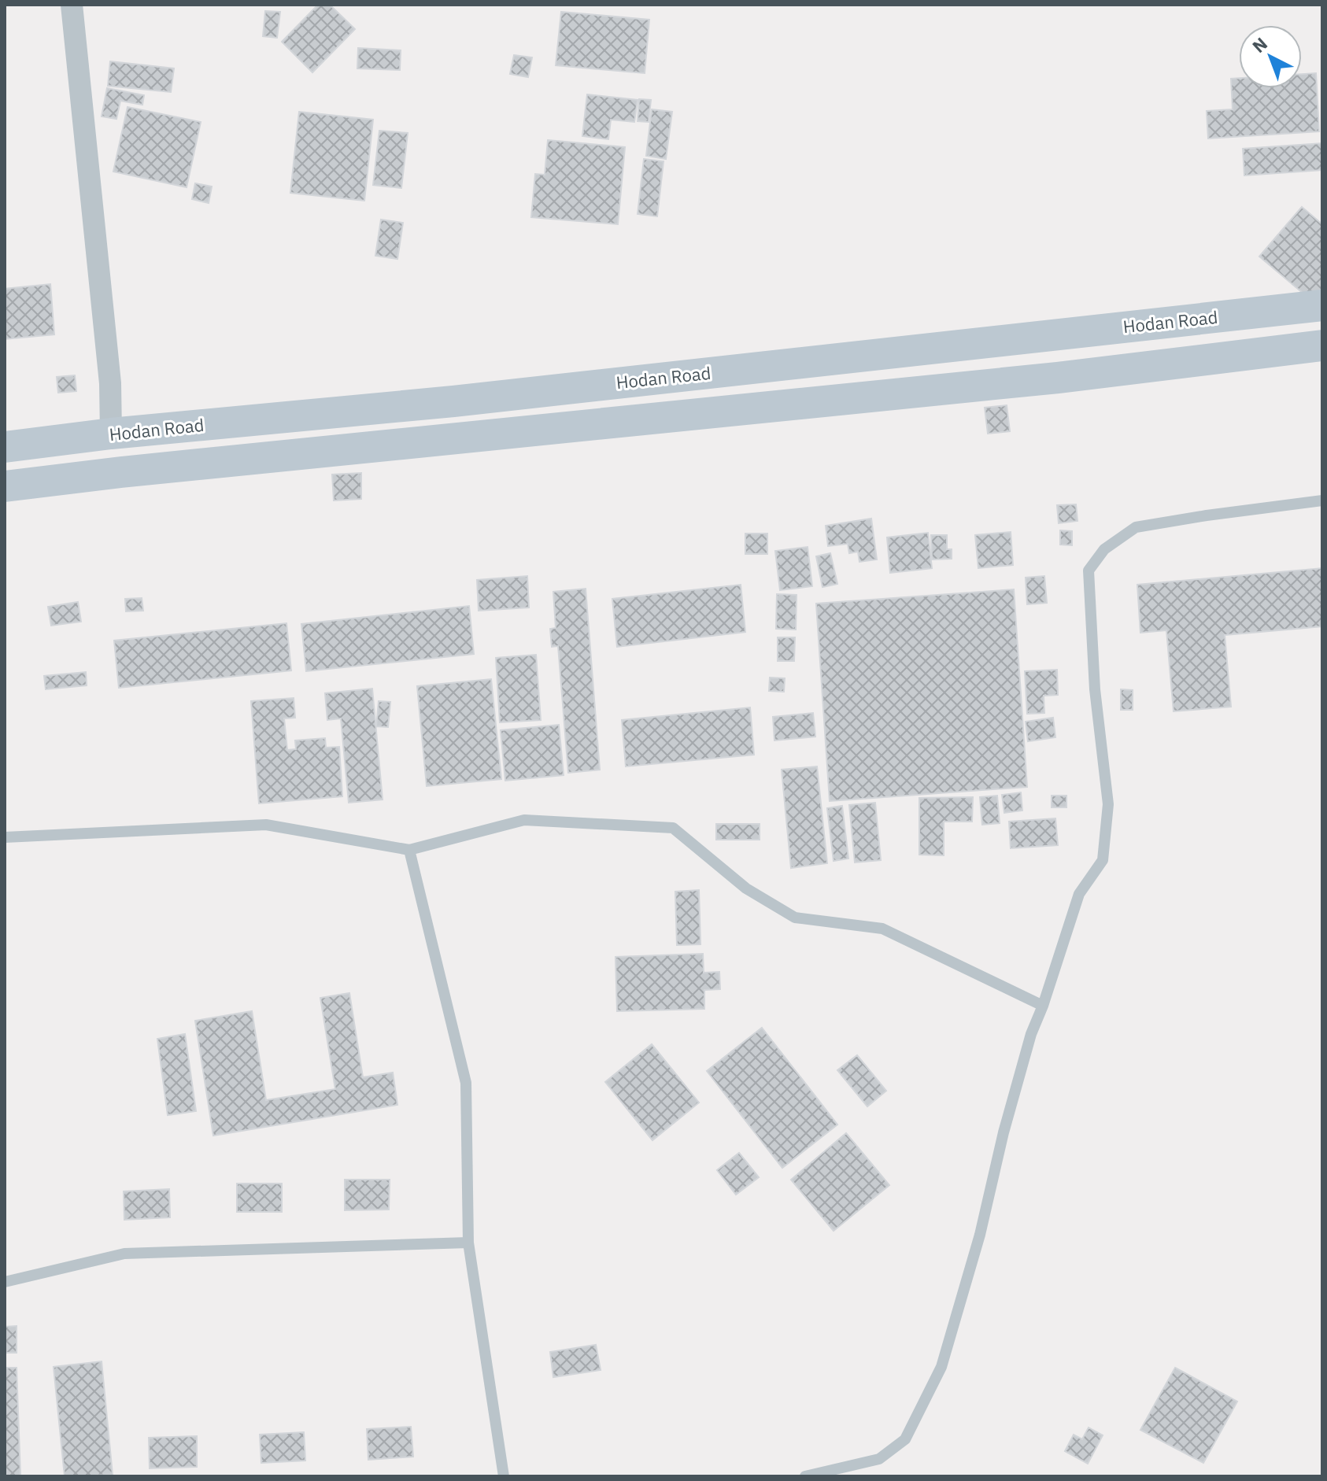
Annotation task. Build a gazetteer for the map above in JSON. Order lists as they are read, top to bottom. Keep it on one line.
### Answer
{"streets":{"main road":["Hodan Road"]},"north":"top left"}
